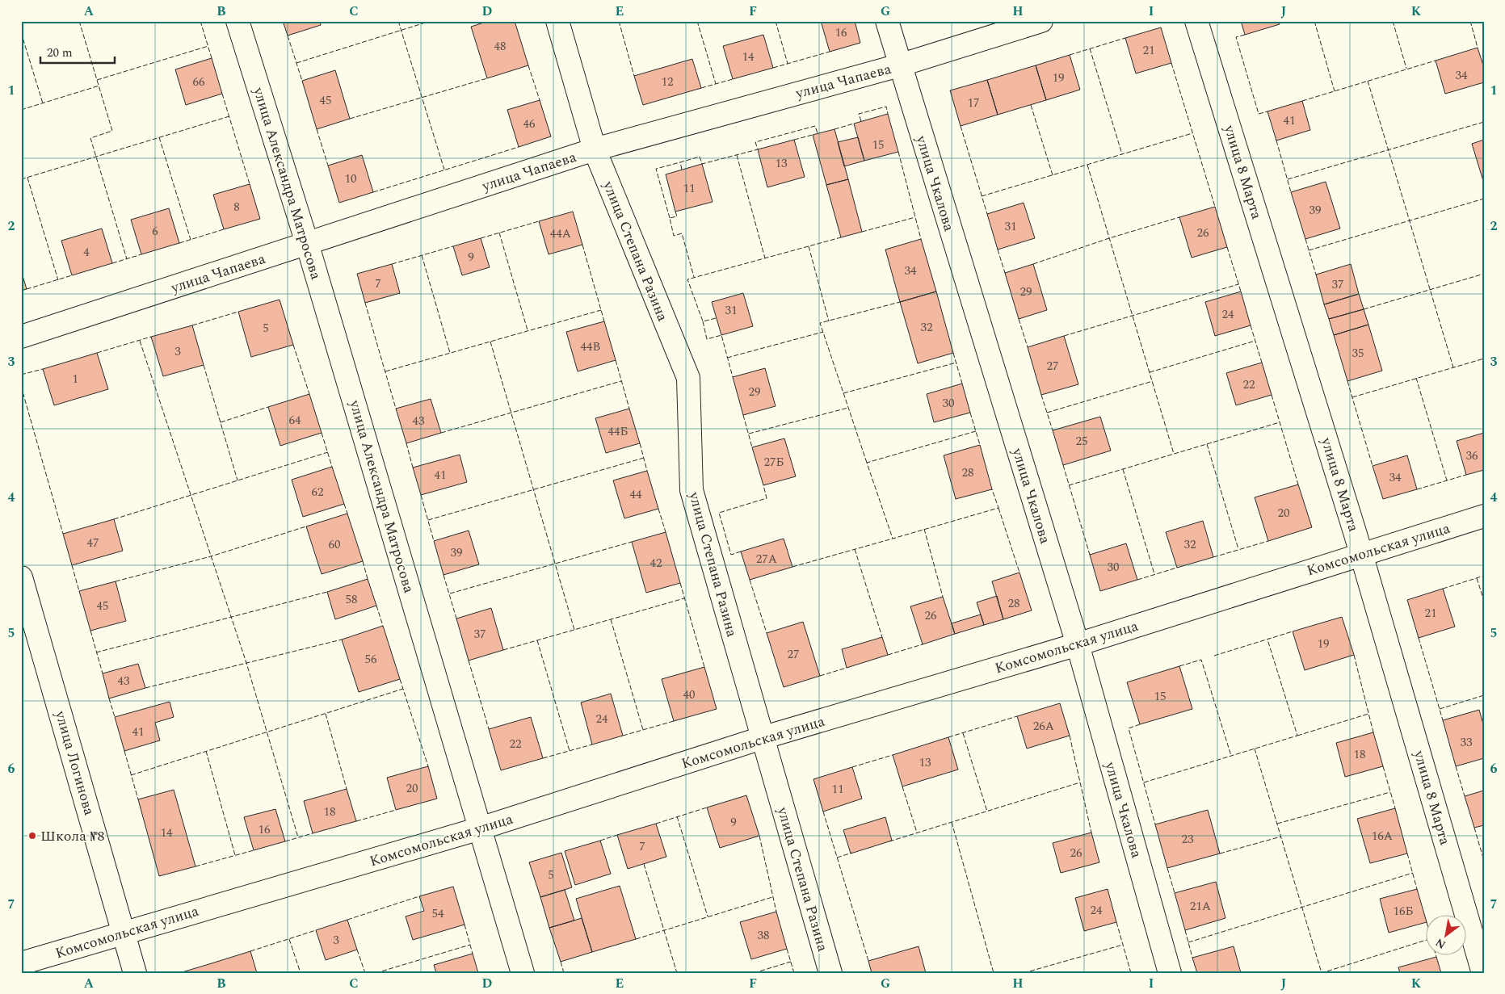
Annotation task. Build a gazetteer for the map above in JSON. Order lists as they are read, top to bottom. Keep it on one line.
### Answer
{"streets":{"street":["улица Чапаева","улица 8 Марта","улица Александра Матросова","улица Чкалова","улица Степана Разина","Комсомольская улица","улица Логинова"]},"crossings":[["улица Чапаева","улица Александра Матросова"],["улица Чапаева","улица Чкалова"],["улица Чапаева","улица Степана Разина"],["улица 8 Марта","Комсомольская улица"],["улица Александра Матросова","Комсомольская улица"],["улица Чкалова","Комсомольская улица"],["улица Степана Разина","Комсомольская улица"],["Комсомольская улица","улица Логинова"]],"places":["Школа №8"],"house_numbers":["16","48","21","14","34","19","66","12","45","17","41","46","15","13","10","11","8","39","31","6","26","44А","4","9","34","7","37","29","31","24","32","5","44В","3","35","27","1","22","29","30","64","43","44Б","25","36","27Б","28","41","34","62","44","20","47","60","32","39","27А","42","30","58","28","45","21","26","37","19","27","56","43","40","15","24","26А","41","33","22","18","13","20","11","18","9","16","14","16А","23","7","26","5","21А","24","16Б","54","38","3"],"scale_bar":"20 m","north":"bottom left","grid":{"columns":["A","B","C","D","E","F","G","H","I","J","K"],"rows":["1","2","3","4","5","6","7"]}}
